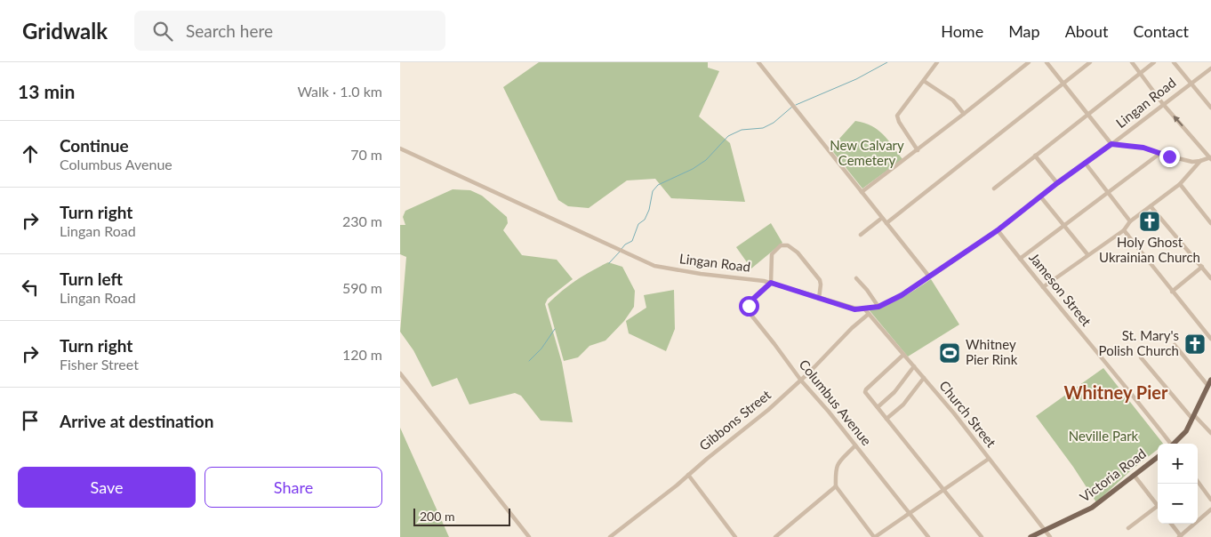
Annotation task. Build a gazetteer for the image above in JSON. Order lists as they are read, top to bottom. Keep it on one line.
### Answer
{"streets":{"main road":["Victoria Road"],"street":["Lingan Road","Jameson Street","Columbus Avenue","Church Street","Gibbons Street"]},"crossings":[["Lingan Road","Jameson Street"],["Lingan Road","Columbus Avenue"],["Lingan Road","Church Street"],["Columbus Avenue","Gibbons Street"],["Church Street","Gibbons Street"],["Church Street","Victoria Road"]],"districts":["Whitney Pier"],"parks":["New Calvary Cemetery","Neville Park"],"places":{"church":["Holy Ghost Ukrainian Church","St. Mary's Polish Church"],"sports":["Whitney Pier Rink"]},"scale_bar":"200 m","page":{"header":"Gridwalk","search":"Search here","nav":["Home","Map","About","Contact"],"heading":["13 min","Walk · 1.0 km"],"list":[["Continue","Columbus Avenue","70 m"],["Turn right","Lingan Road","230 m"],["Turn left","Lingan Road","590 m"],["Turn right","Fisher Street","120 m"],"Arrive at destination"],"map_buttons":["+","−"],"buttons":["Save","Share"],"scale":"200 m"}}
